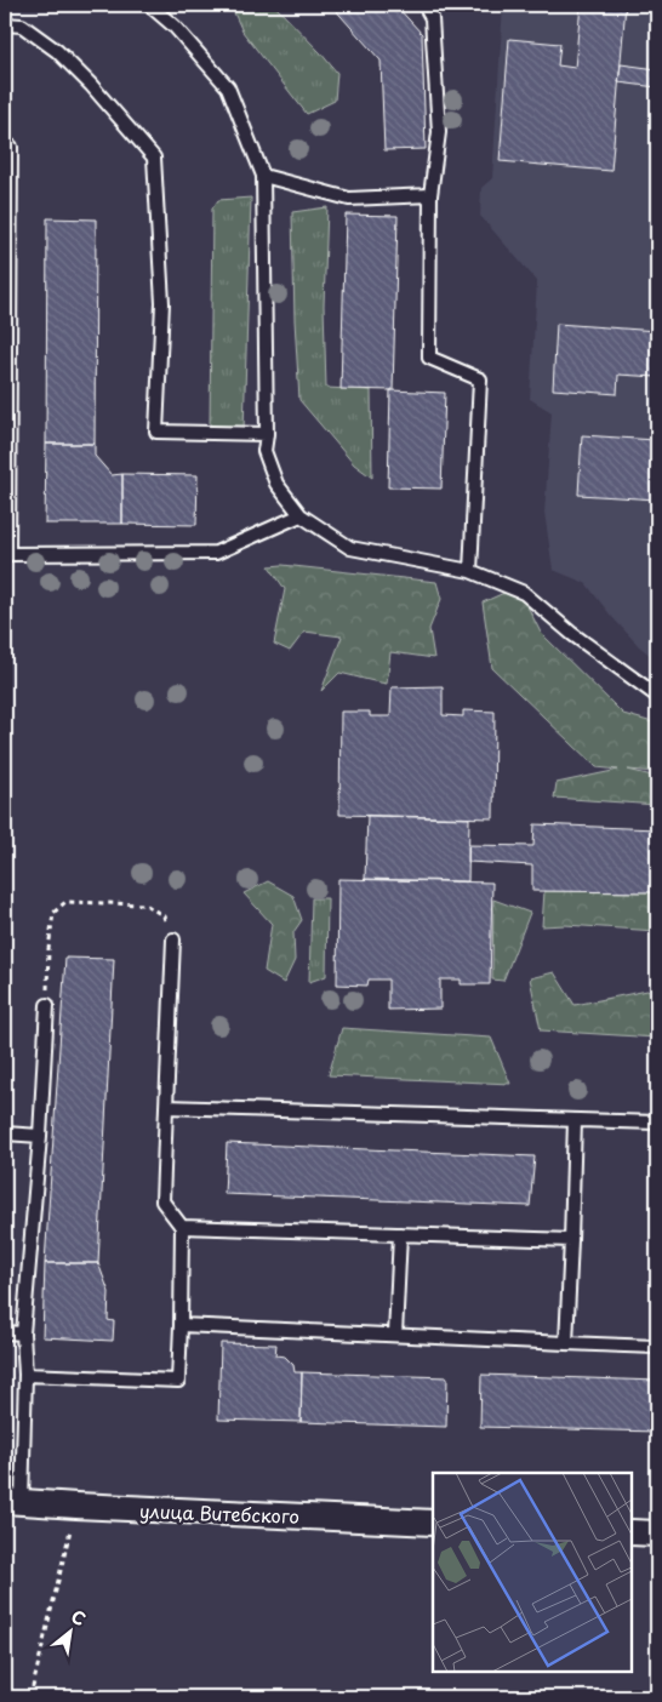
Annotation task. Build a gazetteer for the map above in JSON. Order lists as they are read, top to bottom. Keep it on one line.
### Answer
{"streets":{"street":["улица Витебского"]},"north":"top right"}
